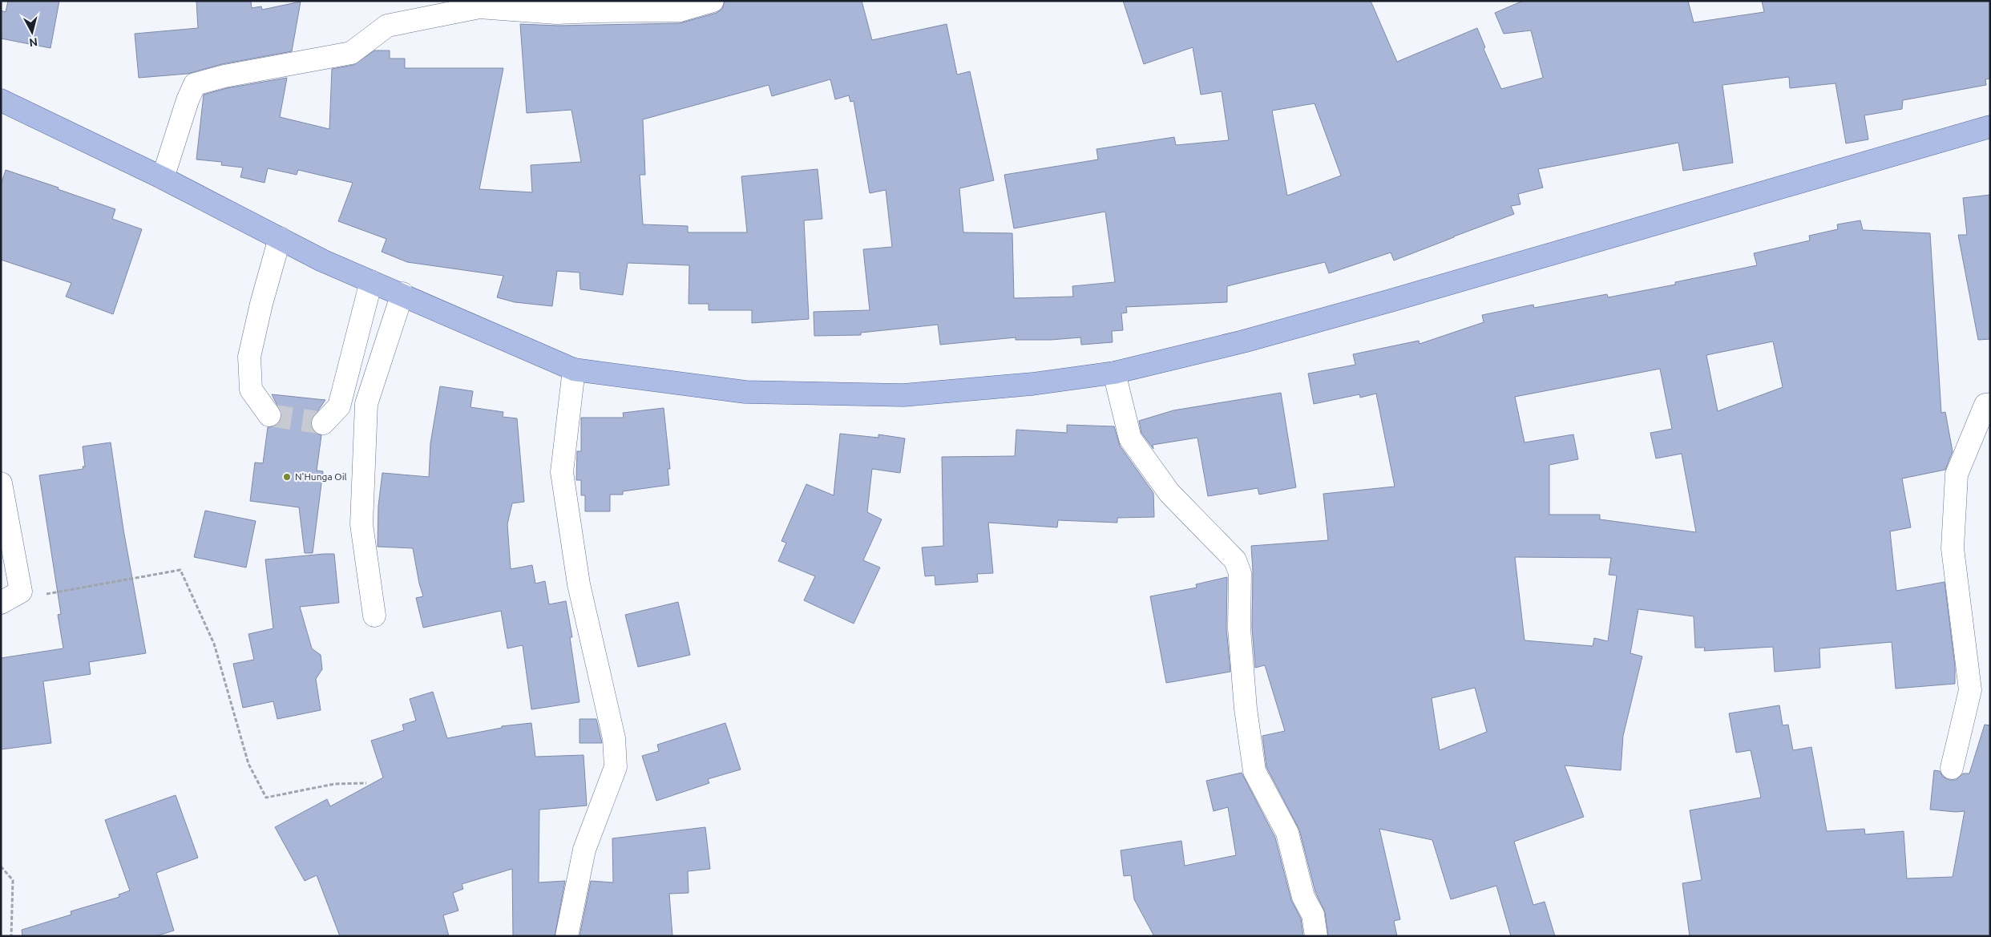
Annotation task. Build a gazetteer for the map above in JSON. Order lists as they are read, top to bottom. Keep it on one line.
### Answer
{"places":["N'Hunga Oil"],"north":"bottom"}
